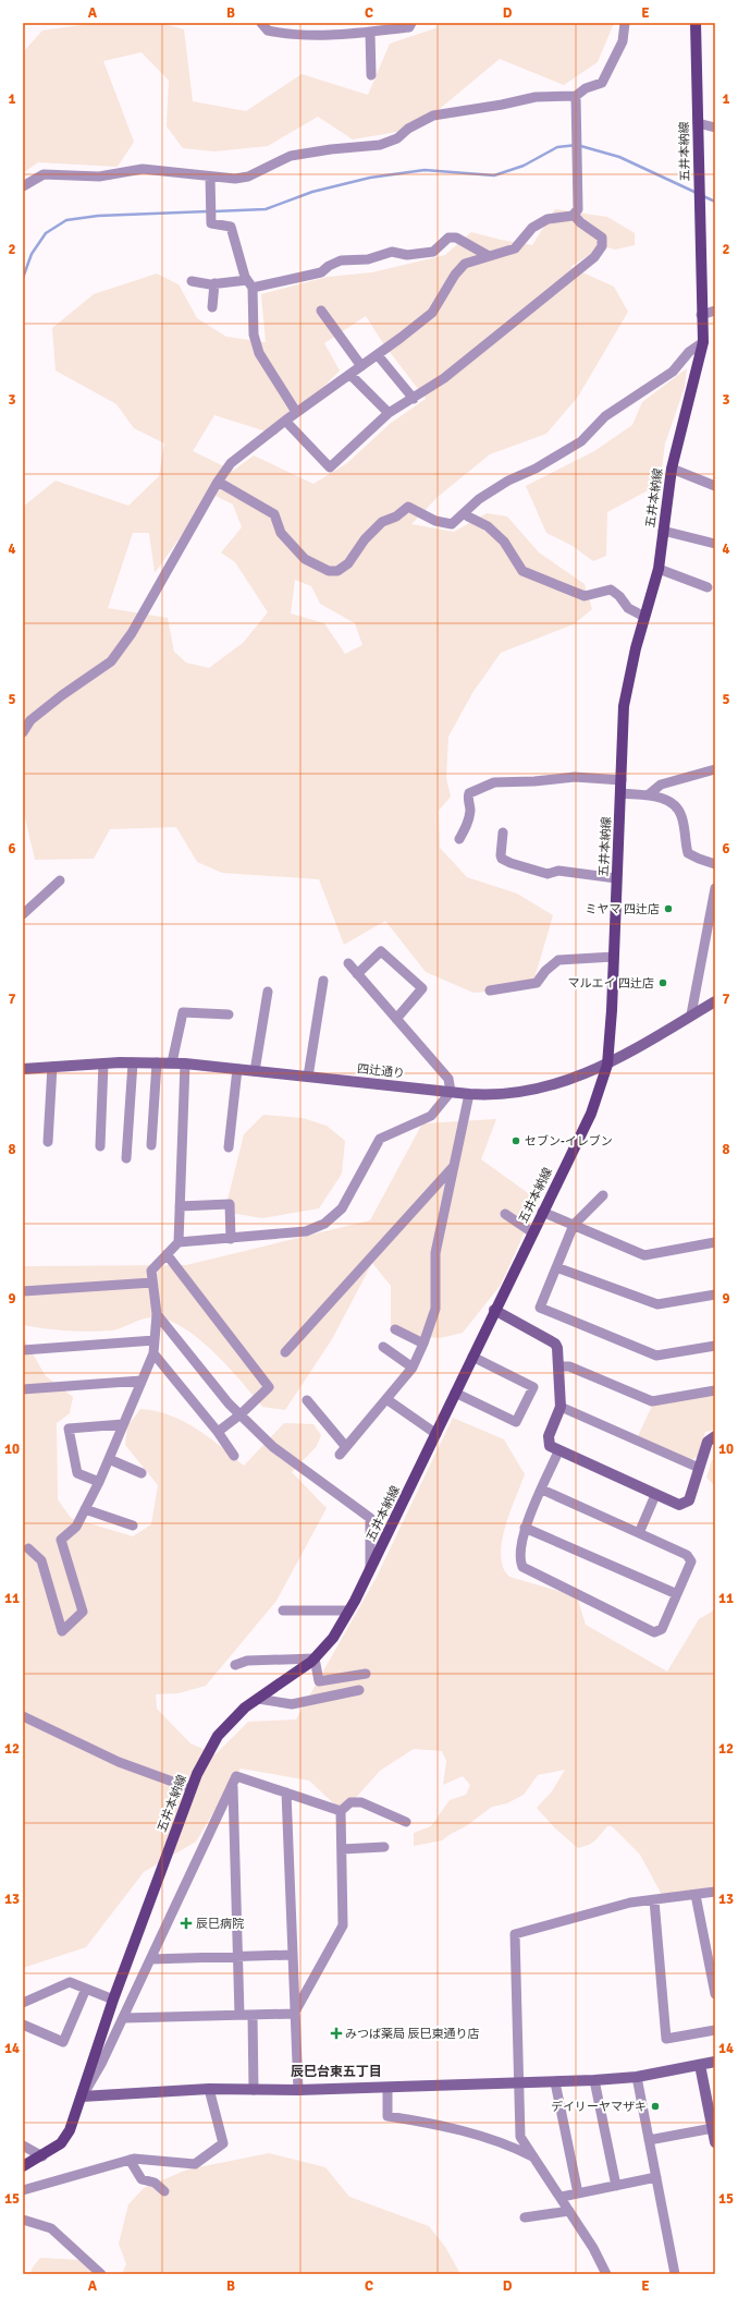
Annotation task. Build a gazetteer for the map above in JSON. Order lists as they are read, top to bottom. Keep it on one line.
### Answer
{"streets":{"main road":["五井本納線"],"street":["四辻通り"]},"crossings":[["五井本納線","四辻通り"]],"districts":["辰巳台東五丁目"],"places":{"other":["ミヤマ 四辻店","マルエイ 四辻店","セブン-イレブン","デイリーヤマザキ"],"health":["辰巳病院","みつば薬局 辰巳東通り店"]},"grid":{"columns":["A","B","C","D","E"],"rows":["1","2","3","4","5","6","7","8","9","10","11","12","13","14","15"]}}
